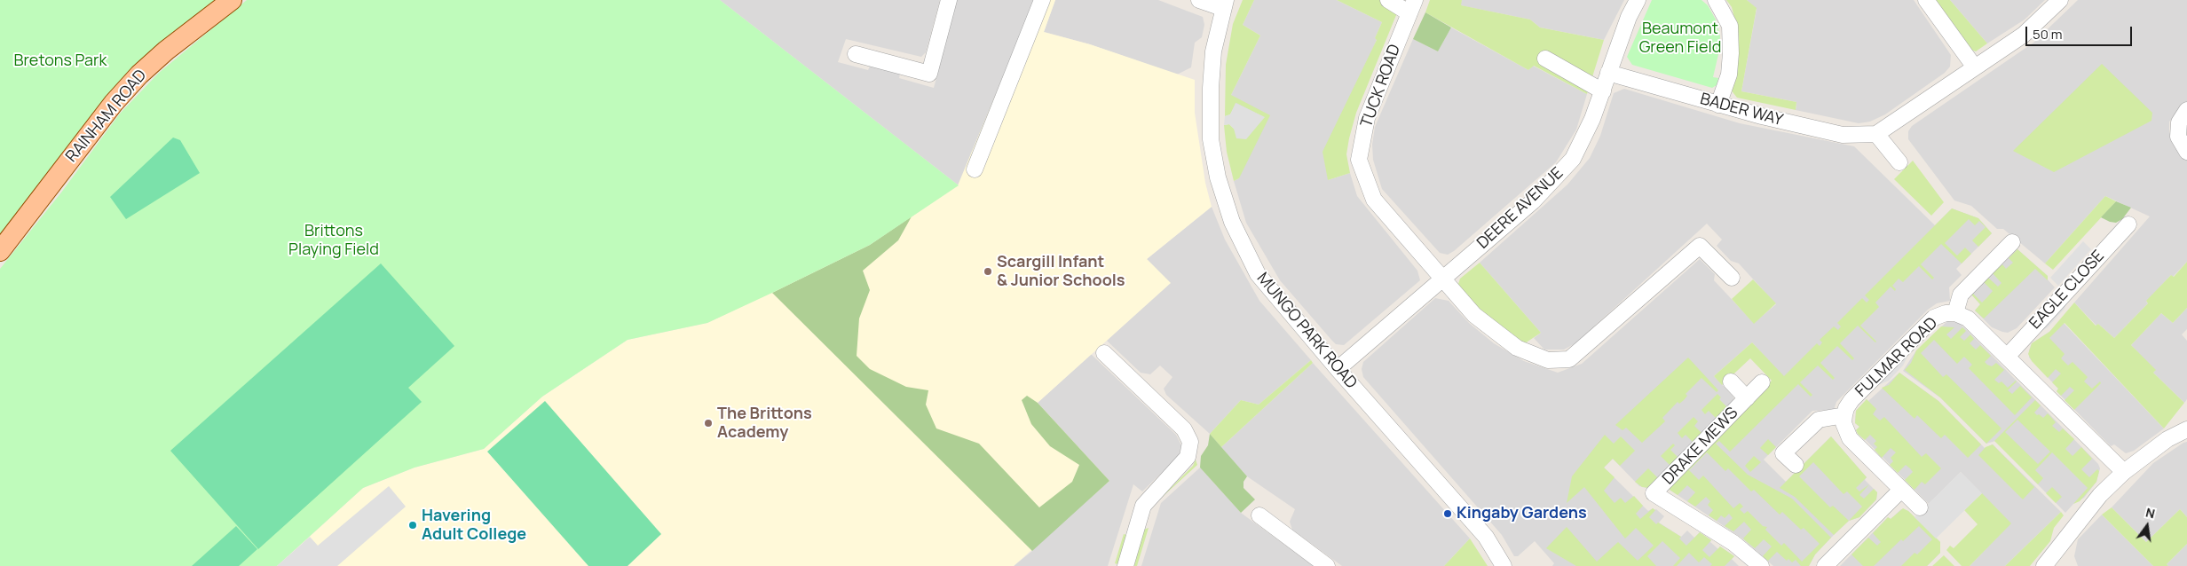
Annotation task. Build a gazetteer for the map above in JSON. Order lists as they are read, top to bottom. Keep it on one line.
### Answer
{"streets":{"main road":["RAINHAM ROAD"],"street":["TUCK ROAD","BADER WAY","DEERE AVENUE","EAGLE CLOSE","MUNGO PARK ROAD","FULMAR ROAD","DRAKE MEWS"]},"crossings":[["TUCK ROAD","DEERE AVENUE"],["BADER WAY","DEERE AVENUE"],["DEERE AVENUE","MUNGO PARK ROAD"],["EAGLE CLOSE","FULMAR ROAD"]],"parks":["Beaumont Green Field","Bretons Park","Brittons Playing Field"],"places":["Scargill Infant & Junior Schools","The Brittons Academy","Kingaby Gardens","Havering Adult College"],"scale_bar":"50 m","north":"top"}
